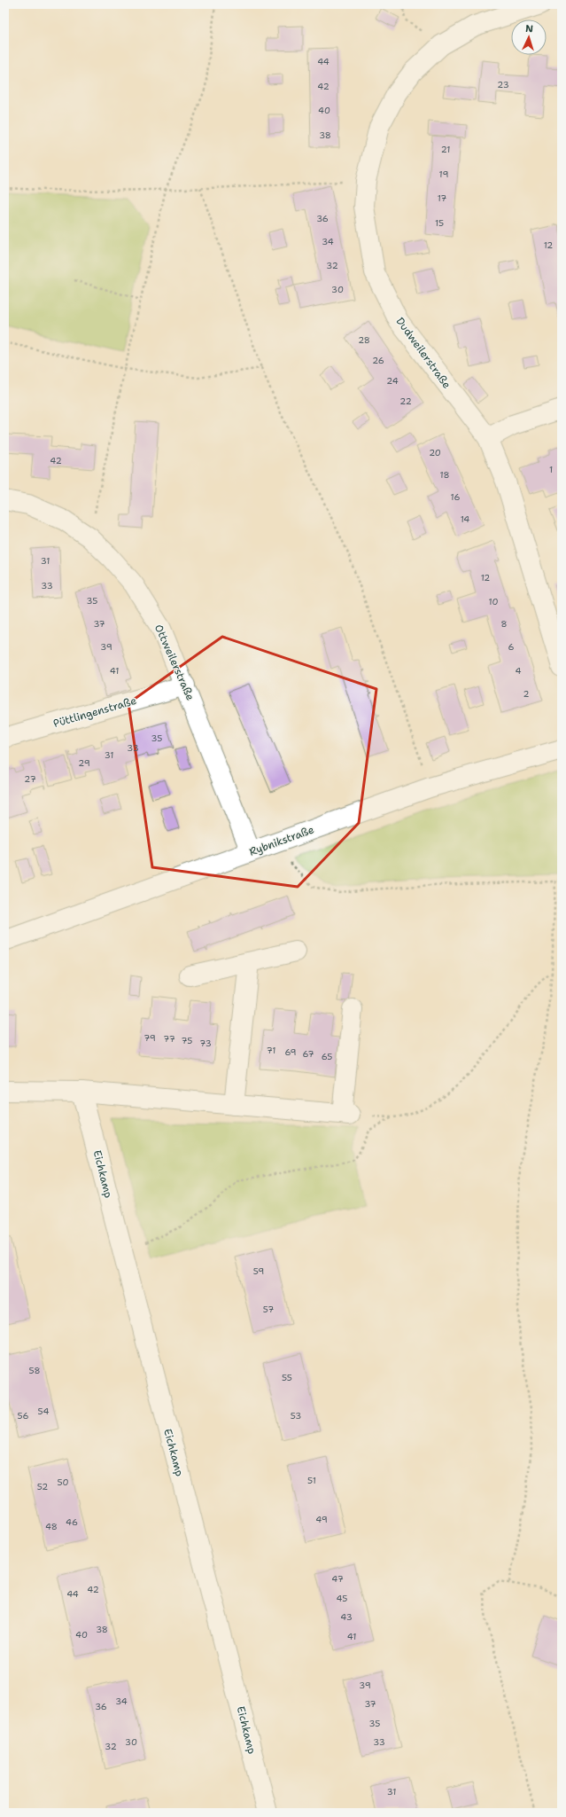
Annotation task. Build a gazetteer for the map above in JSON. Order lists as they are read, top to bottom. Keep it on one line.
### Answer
{"streets":{"street":["Dudweilerstraße","Ottweilerstraße","Püttlingenstraße","Rybnikstraße","Eichkamp"]},"crossings":[["Ottweilerstraße","Püttlingenstraße"],["Ottweilerstraße","Rybnikstraße"]],"house_numbers":["44","23","42","40","38","21","19","17","36","15","34","12","32","30","28","26","24","22","20","42","1","18","16","14","31","12","33","35","10","37","8","39","6","41","4","2","35","33","31","29","27","79","77","75","73","71","69","67","65","59","57","58","55","54","56","53","51","50","52","49","46","48","47","42","44","45","43","38","40","41","39","34","37","36","35","30","33","32","31"],"north":"top"}
